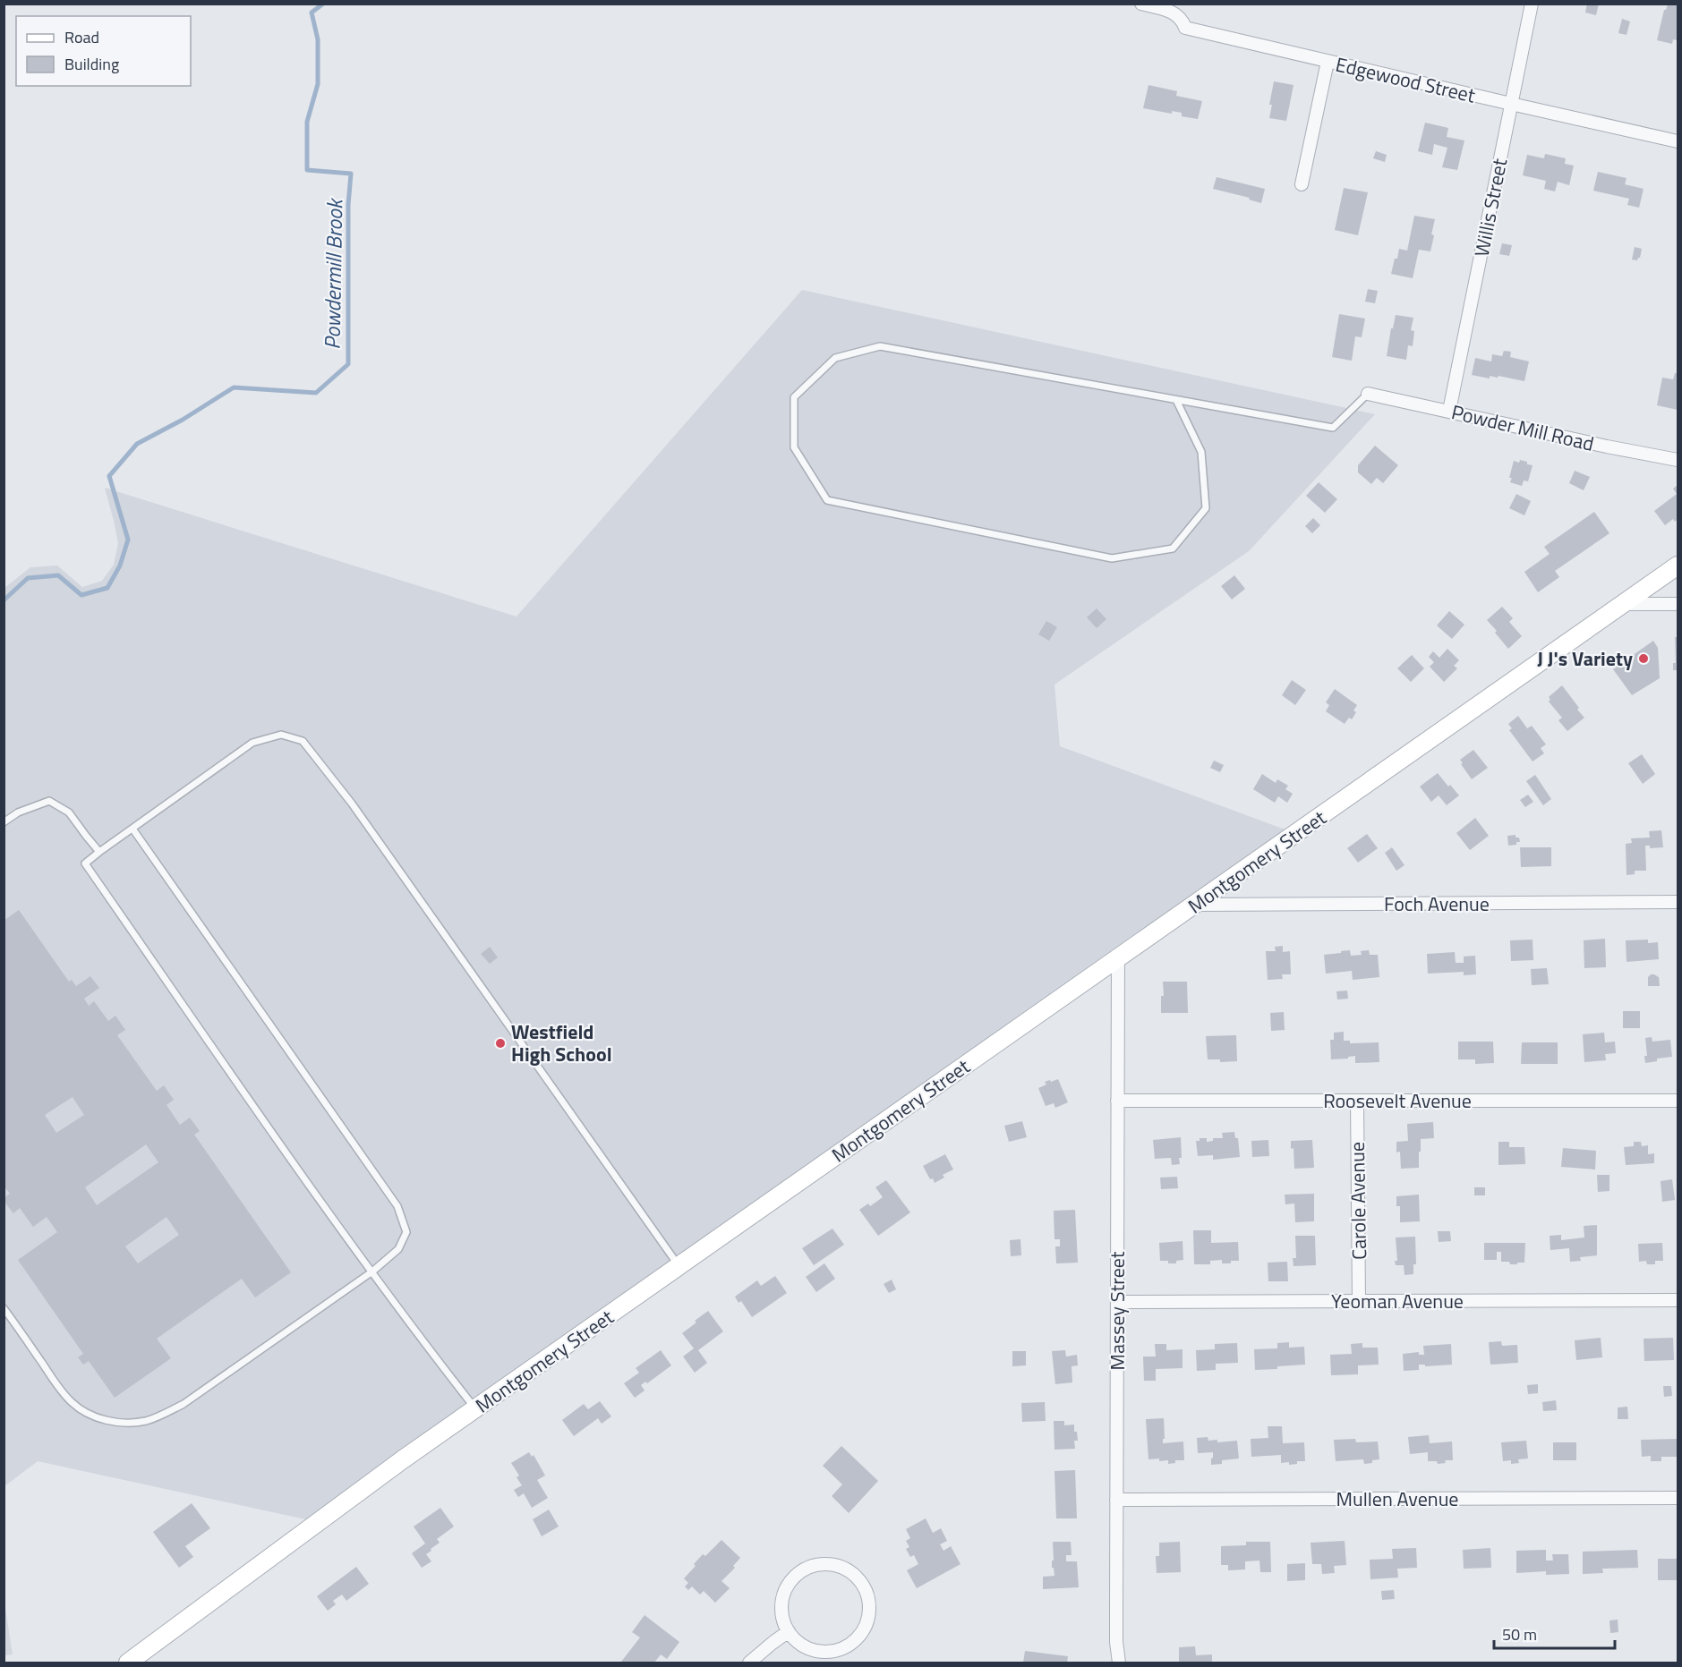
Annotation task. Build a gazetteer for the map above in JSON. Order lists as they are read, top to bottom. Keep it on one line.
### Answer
{"streets":{"main road":["Montgomery Street"],"street":["Edgewood Street","Willis Street","Powder Mill Road","Foch Avenue","Roosevelt Avenue","Carole Avenue","Yeoman Avenue","Massey Street","Mullen Avenue"]},"crossings":[["Edgewood Street","Willis Street"],["Willis Street","Powder Mill Road"],["Montgomery Street","Foch Avenue"],["Montgomery Street","Massey Street"],["Roosevelt Avenue","Carole Avenue"],["Roosevelt Avenue","Massey Street"],["Carole Avenue","Yeoman Avenue"],["Yeoman Avenue","Massey Street"],["Massey Street","Mullen Avenue"]],"water":["Powdermill Brook"],"places":["J J's Variety","Westfield High School"],"legend":["Road","Building"],"scale_bar":"50 m"}
